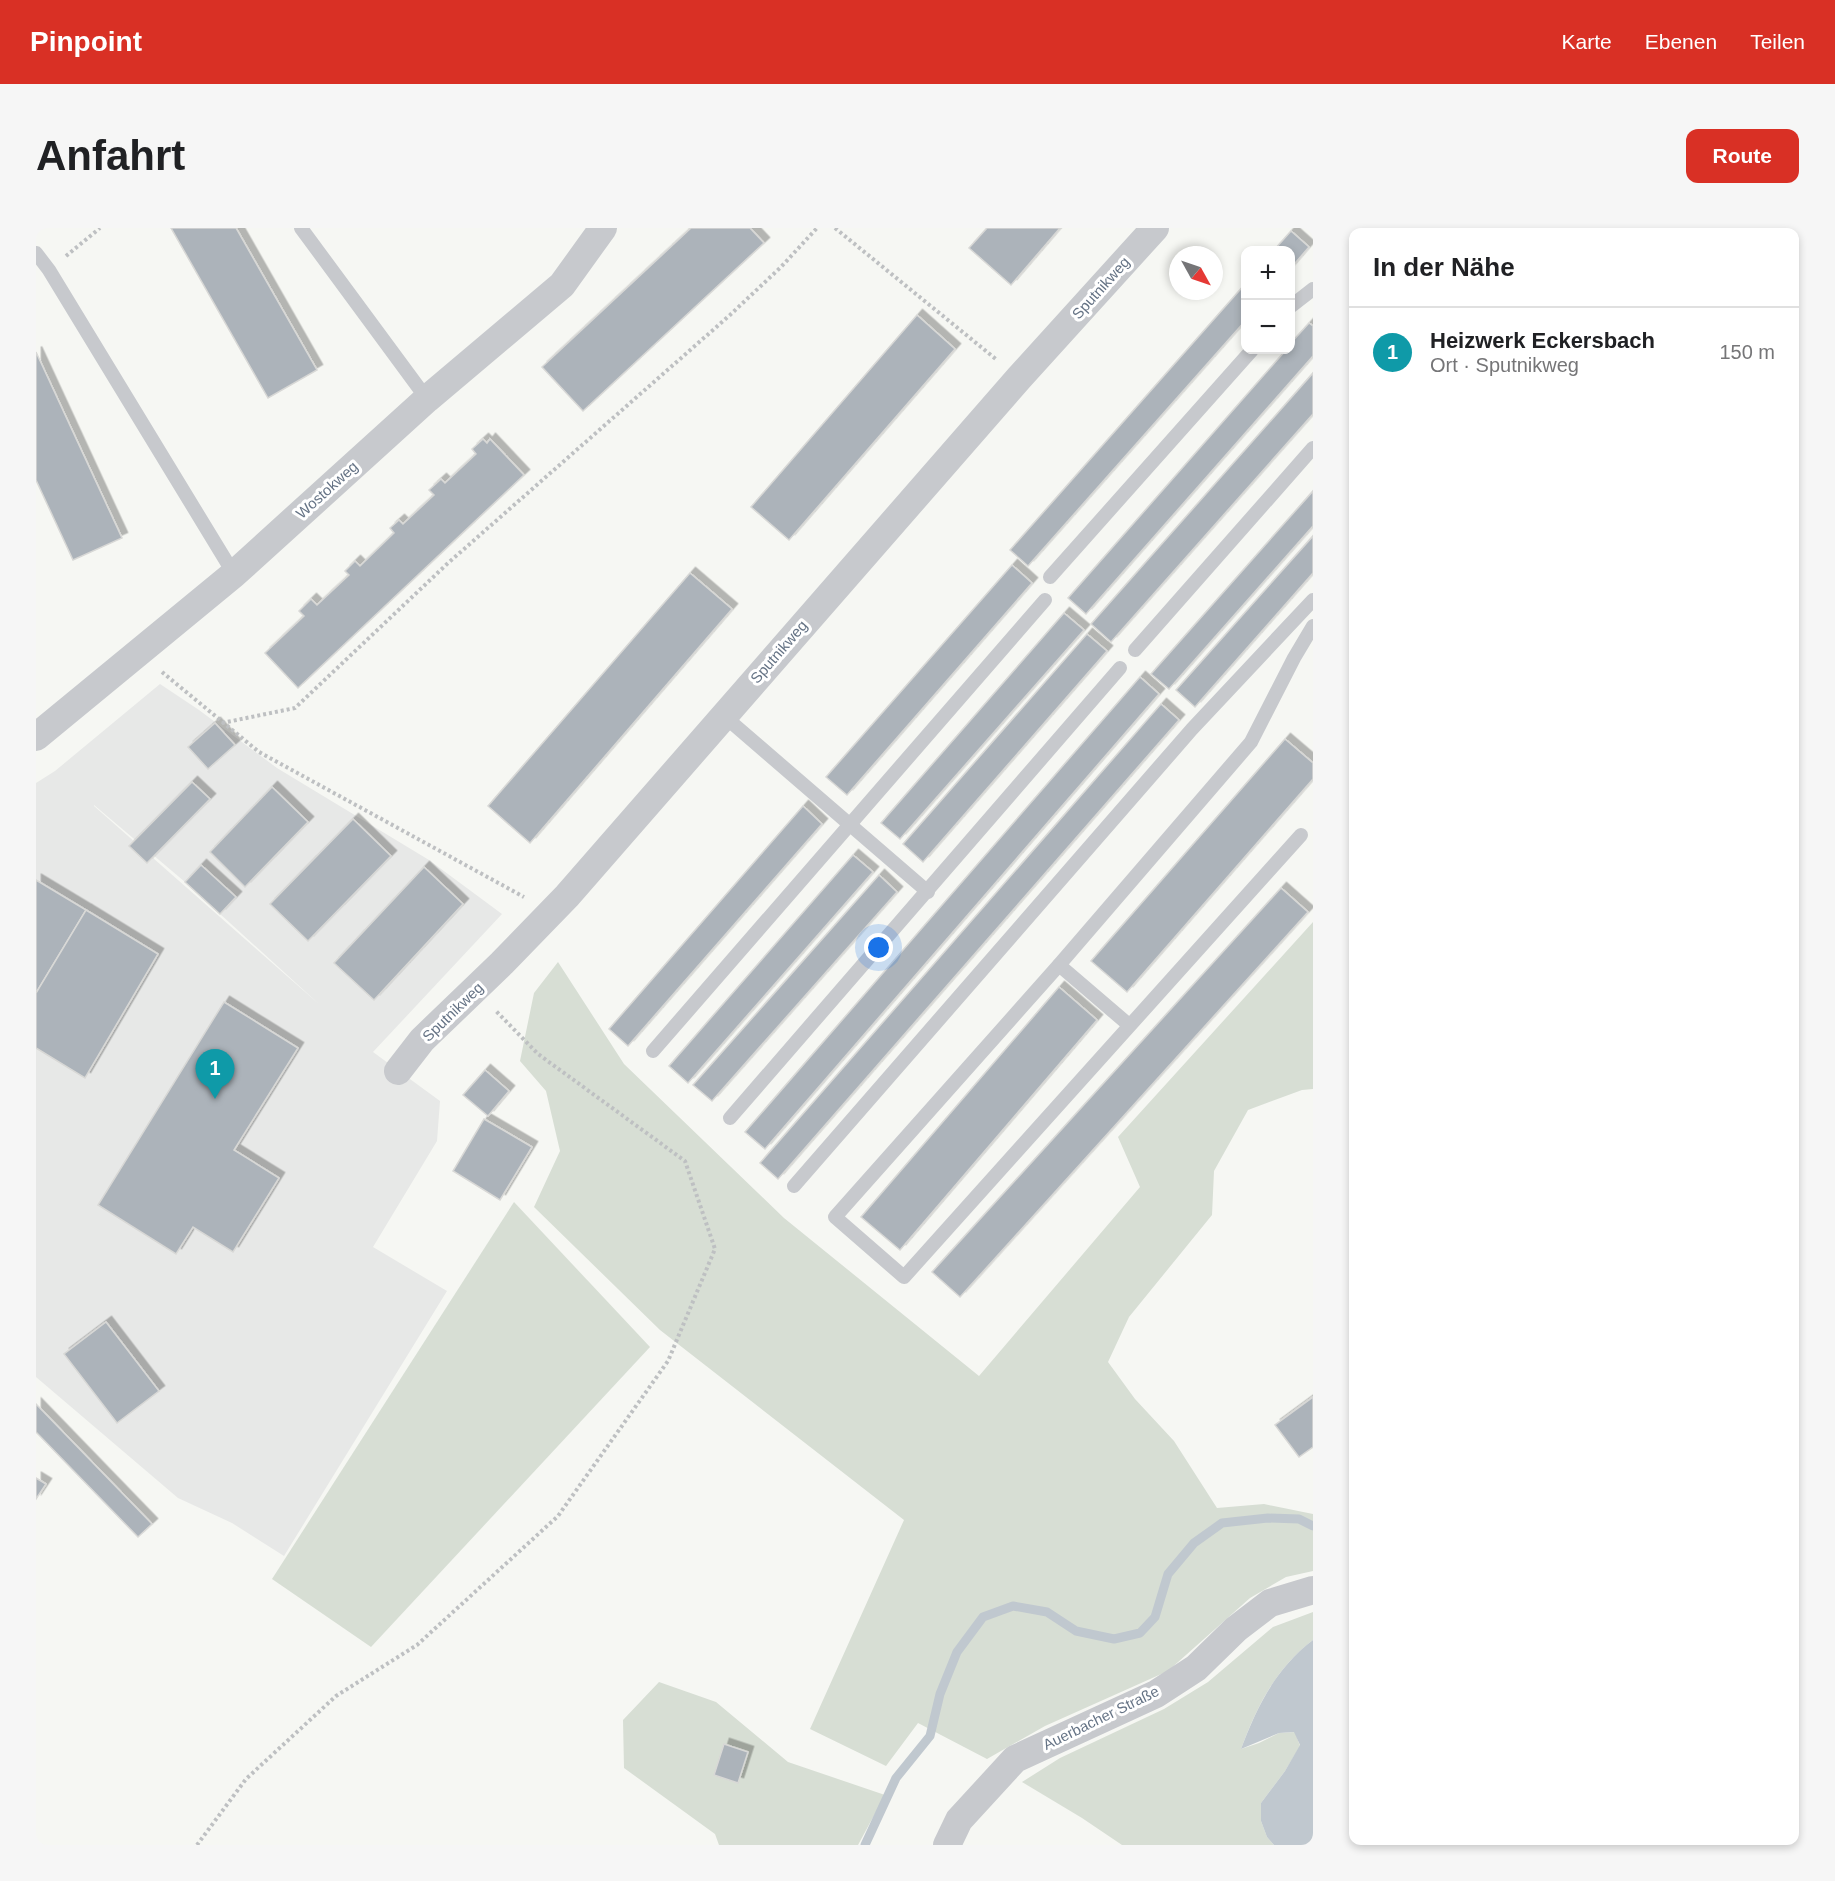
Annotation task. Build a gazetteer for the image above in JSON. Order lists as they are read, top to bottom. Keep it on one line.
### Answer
{"streets":{"street":["Sputnikweg","Wostokweg","Auerbacher Straße"]},"north":"bottom right","page":{"header":"Pinpoint","nav":["Karte","Ebenen","Teilen"],"buttons":"Route","title":"Anfahrt","heading":"In der Nähe","map_buttons":["+","−"],"list":[{"mark":"1","name":"Heizwerk Eckersbach","note":"Ort · Sputnikweg","value":"150 m"}],"pins":"1"}}
